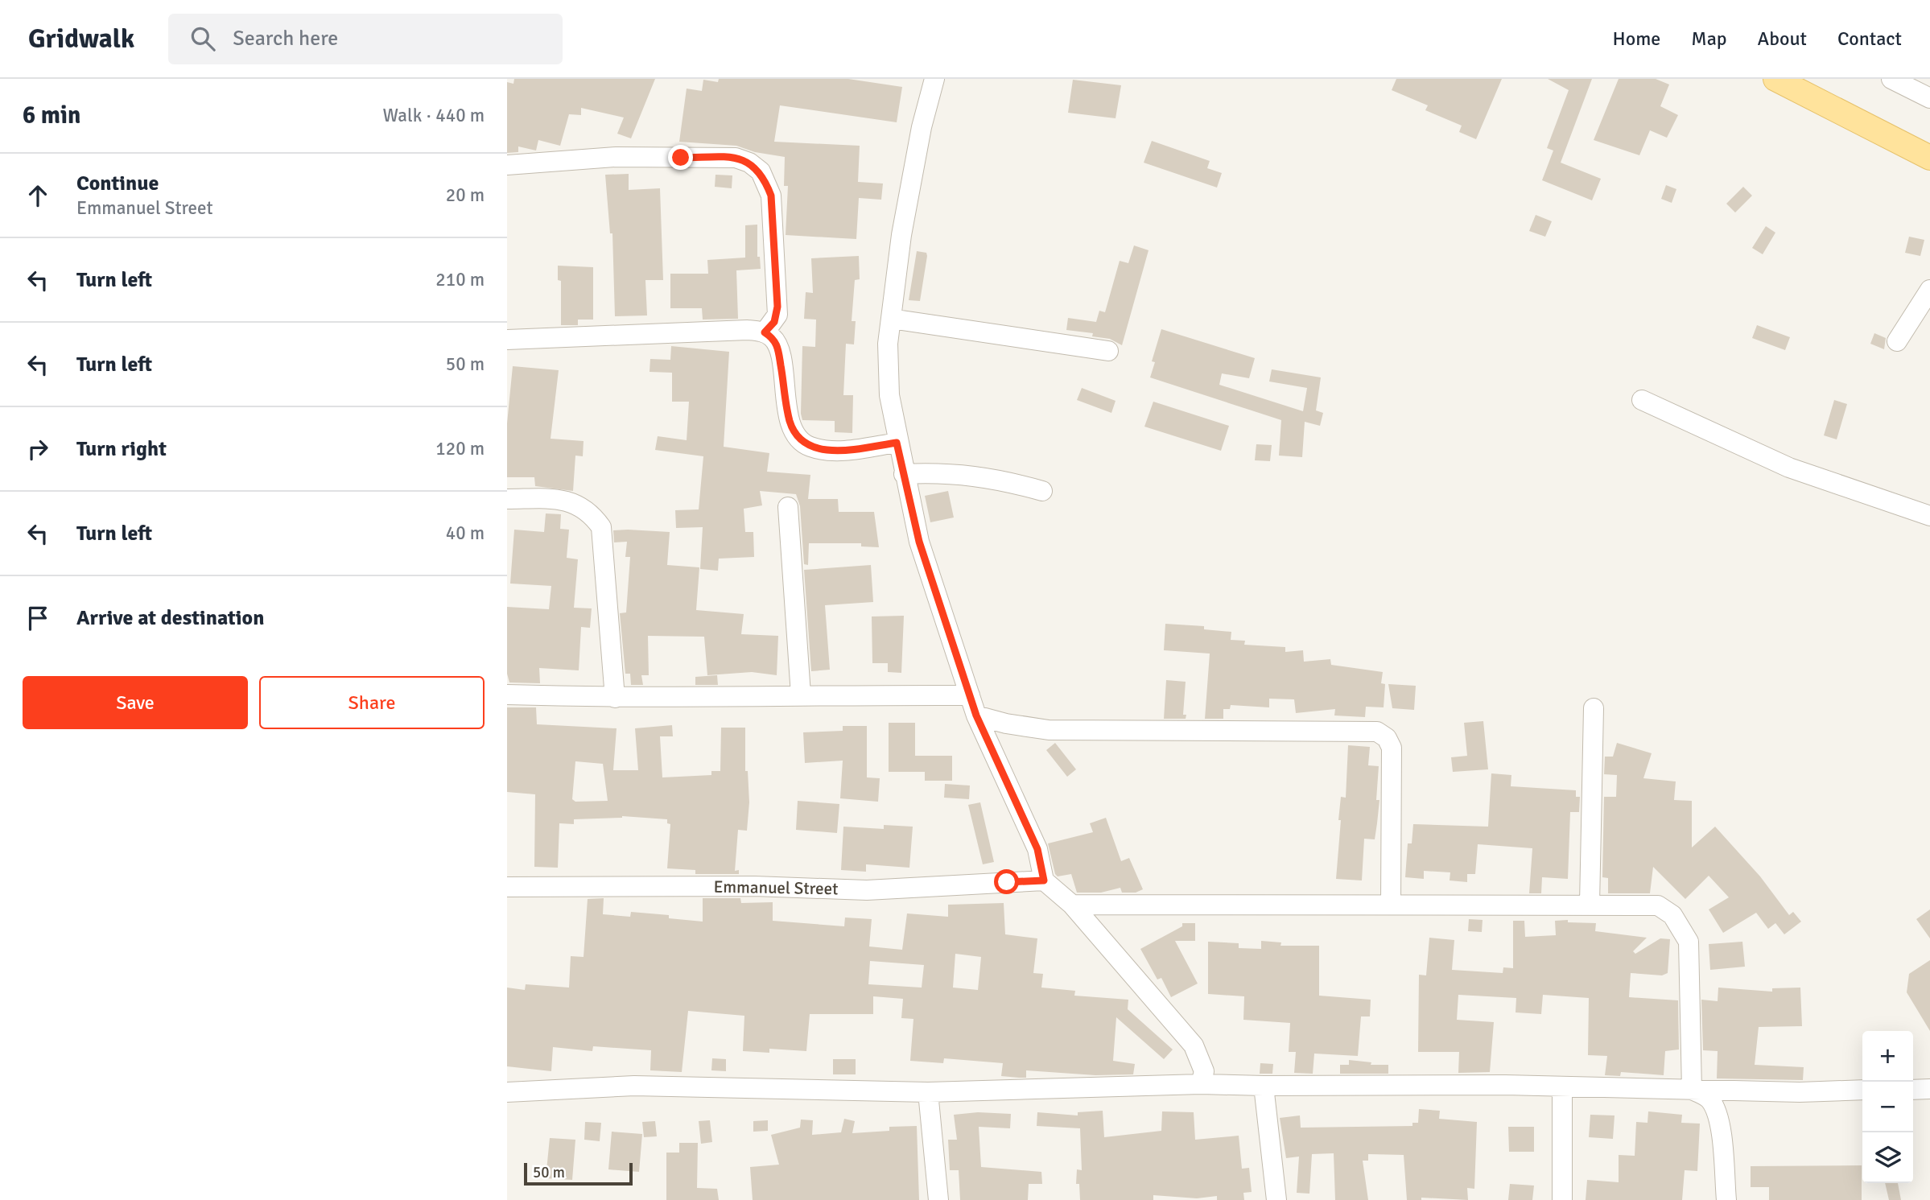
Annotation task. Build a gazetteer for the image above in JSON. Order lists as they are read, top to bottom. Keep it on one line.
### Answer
{"streets":{"street":["Emmanuel Street"]},"scale_bar":"50 m","page":{"header":"Gridwalk","search":"Search here","nav":["Home","Map","About","Contact"],"heading":["6 min","Walk · 440 m"],"list":[["Continue","Emmanuel Street","20 m"],["Turn left","210 m"],["Turn left","50 m"],["Turn right","120 m"],["Turn left","40 m"],"Arrive at destination"],"buttons":["Save","Share"],"map_buttons":["+","−"],"scale":"50 m"}}
